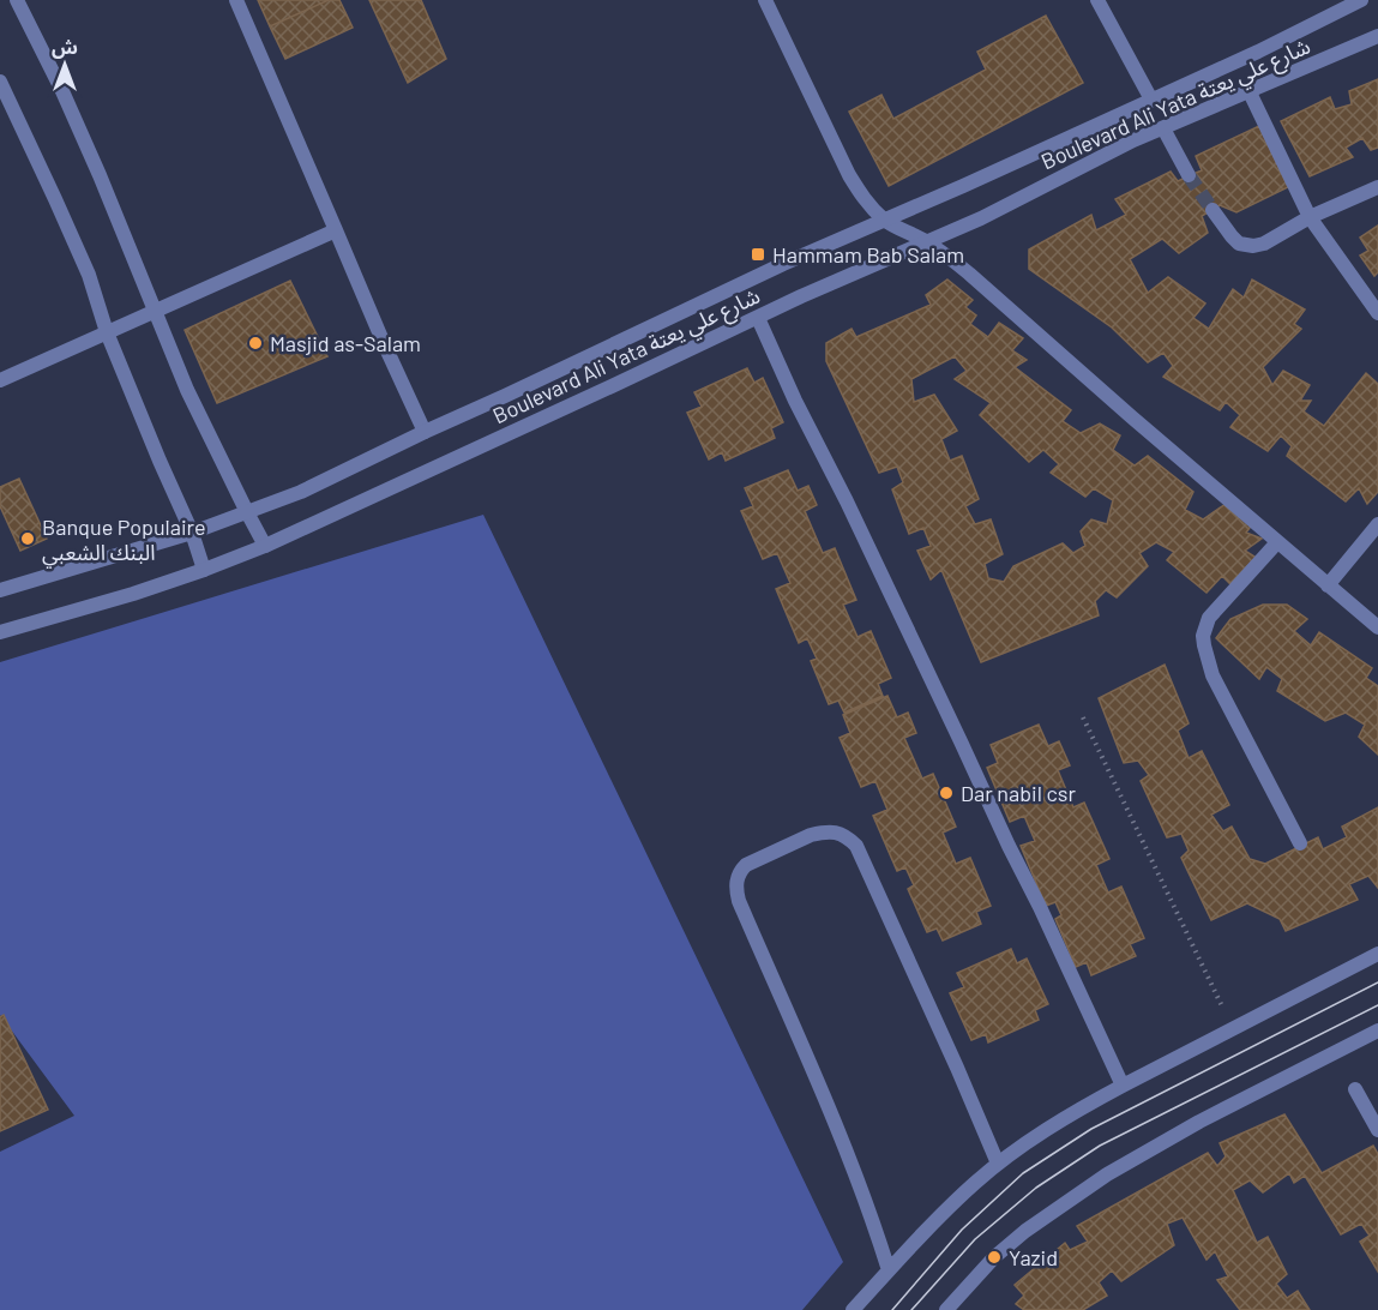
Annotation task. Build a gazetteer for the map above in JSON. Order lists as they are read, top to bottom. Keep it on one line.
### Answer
{"streets":{"street":["Boulevard Ali Yata شارع علي يعتة"]},"places":{"transit":["Hammam Bab Salam"],"other":["Masjid as-Salam","Banque Populaire البنك الشعبي","Dar nabil csr","Yazid"]},"north":"top"}
